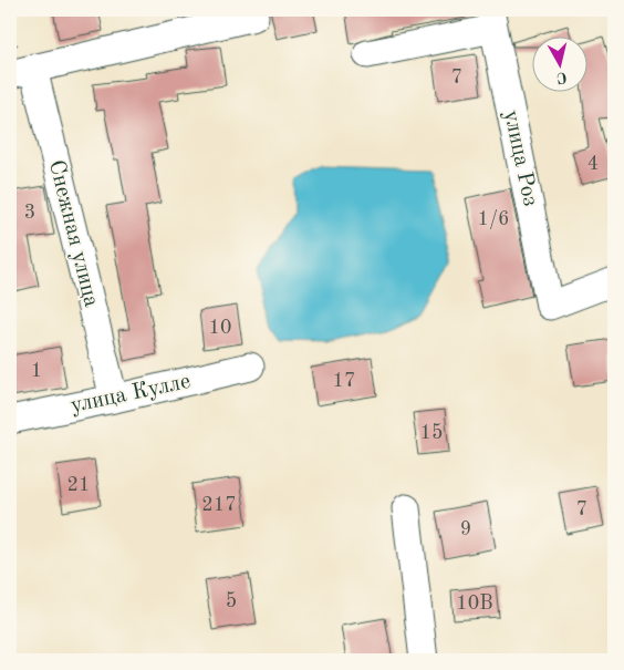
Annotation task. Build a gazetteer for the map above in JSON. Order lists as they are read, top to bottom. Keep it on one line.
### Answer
{"streets":{"street":["улица Роз","Снежная улица","улица Кулле"]},"crossings":[["Снежная улица","улица Кулле"]],"house_numbers":["7","4","3","1/6","10","1","17","15","21","217","7","9","5","10В"],"north":"bottom"}
